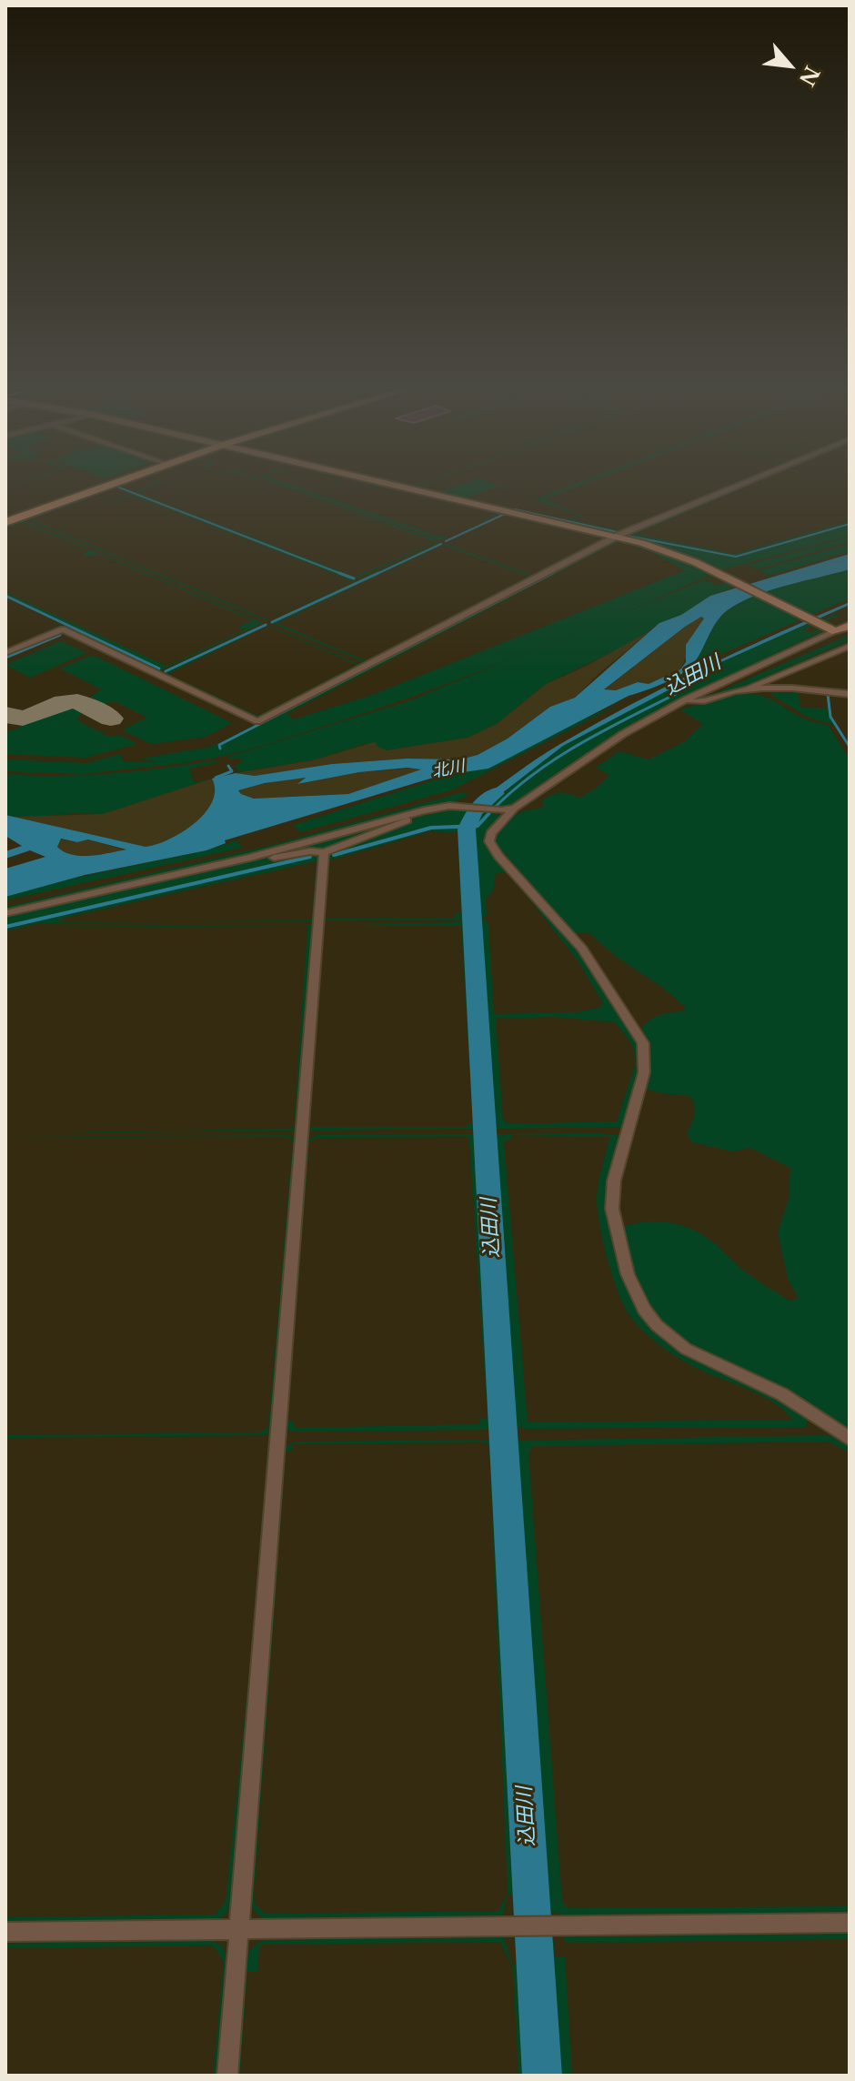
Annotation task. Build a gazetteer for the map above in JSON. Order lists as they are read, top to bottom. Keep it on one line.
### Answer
{"water":["込田川","北川"],"north":"bottom right"}
